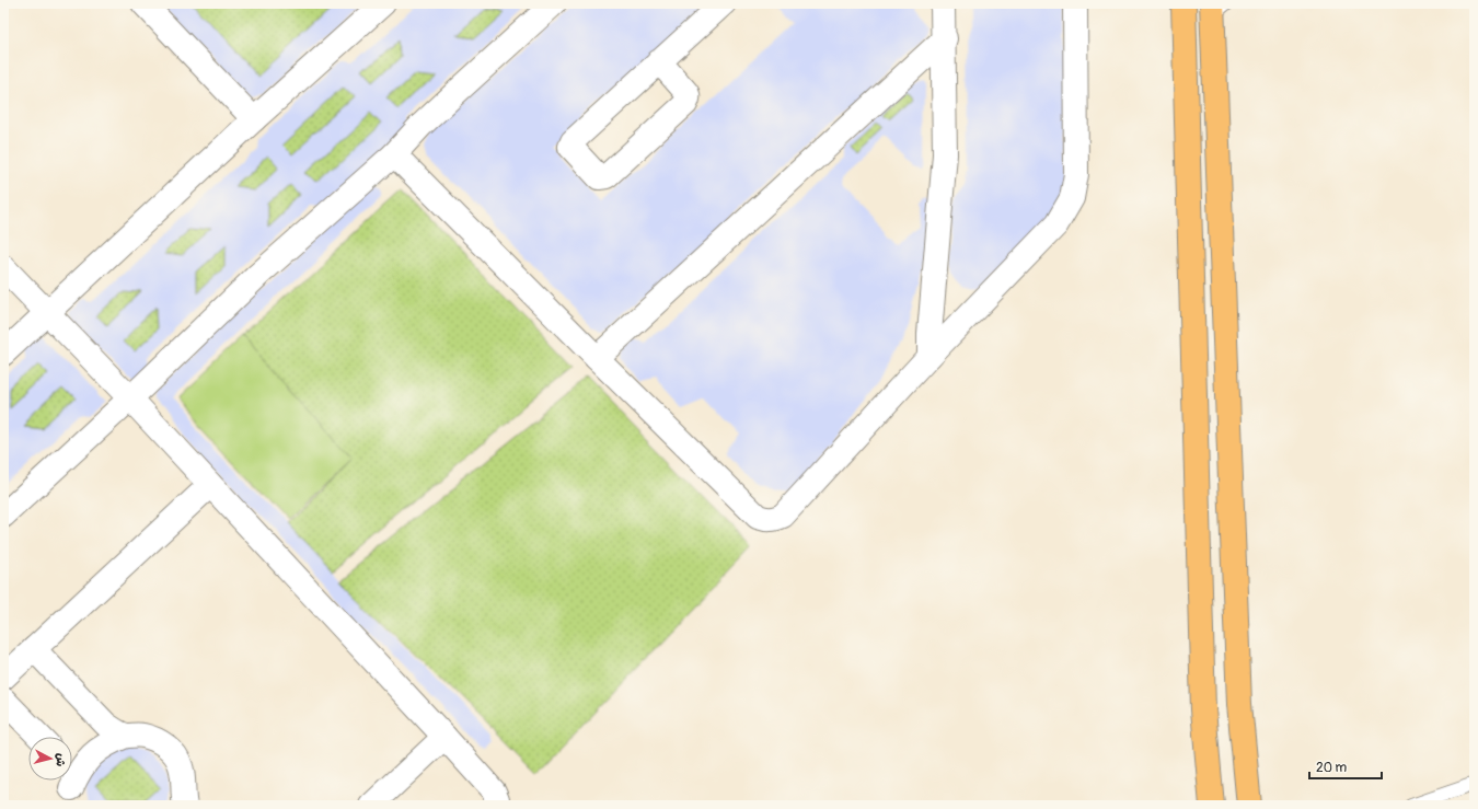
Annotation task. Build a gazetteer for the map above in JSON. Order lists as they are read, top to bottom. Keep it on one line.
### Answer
{"scale_bar":"20 m","north":"right"}
